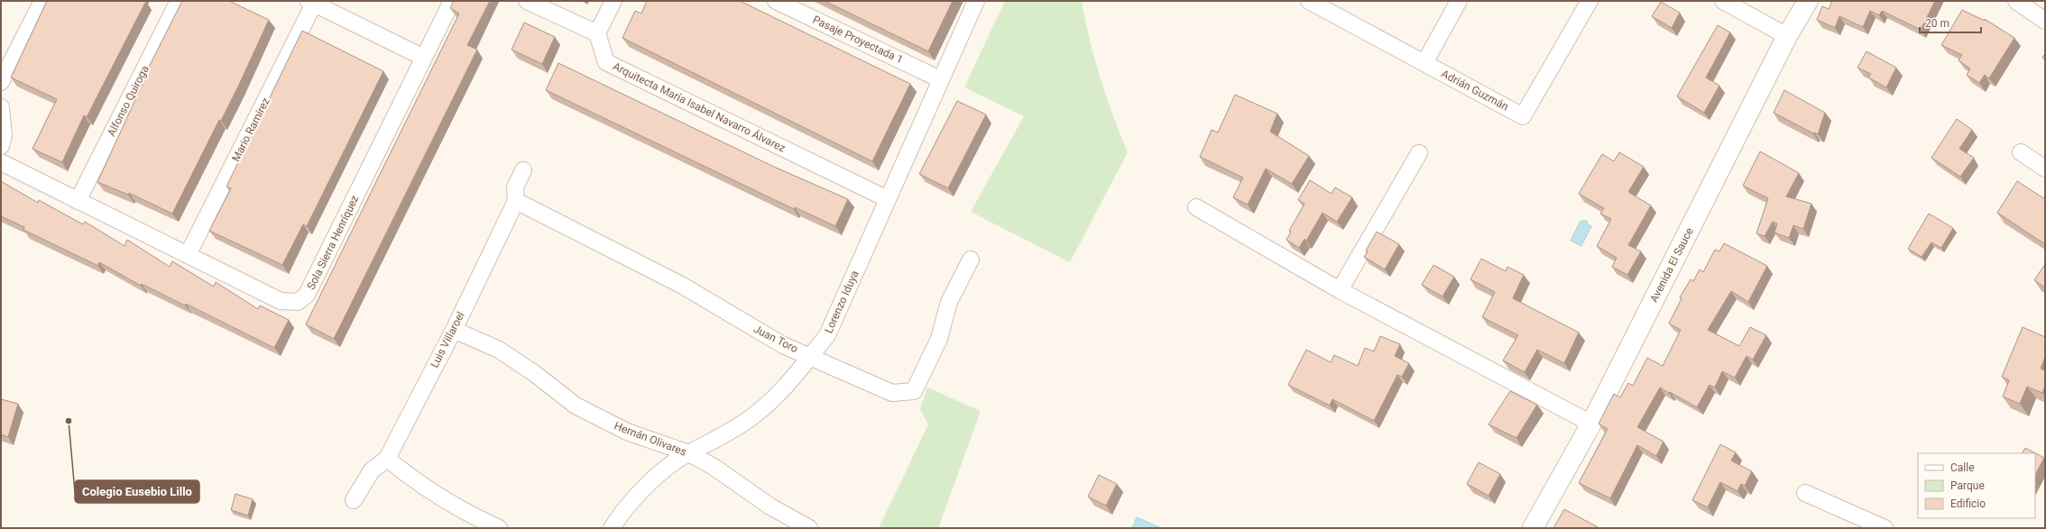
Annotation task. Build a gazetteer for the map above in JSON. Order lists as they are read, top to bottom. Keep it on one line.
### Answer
{"streets":{"street":["Pasaje Proyectada 1","Adrián Guzmán","Alfonso Quiroga","Arquitecta María Isabel Navarro Álvarez","Mario Ramírez","Sola Sierra Henríquez","Avenida El Sauce","Lorenzo Iduya","Juan Toro","Luis Villaroel","Hernán Olivares"]},"crossings":[["Pasaje Proyectada 1","Lorenzo Iduya"],["Alfonso Quiroga","Sola Sierra Henríquez"],["Arquitecta María Isabel Navarro Álvarez","Lorenzo Iduya"],["Mario Ramírez","Sola Sierra Henríquez"],["Lorenzo Iduya","Juan Toro"],["Lorenzo Iduya","Hernán Olivares"],["Juan Toro","Luis Villaroel"],["Luis Villaroel","Hernán Olivares"]],"places":["Colegio Eusebio Lillo"],"legend":["Calle","Parque","Edificio"],"scale_bar":"20 m"}
